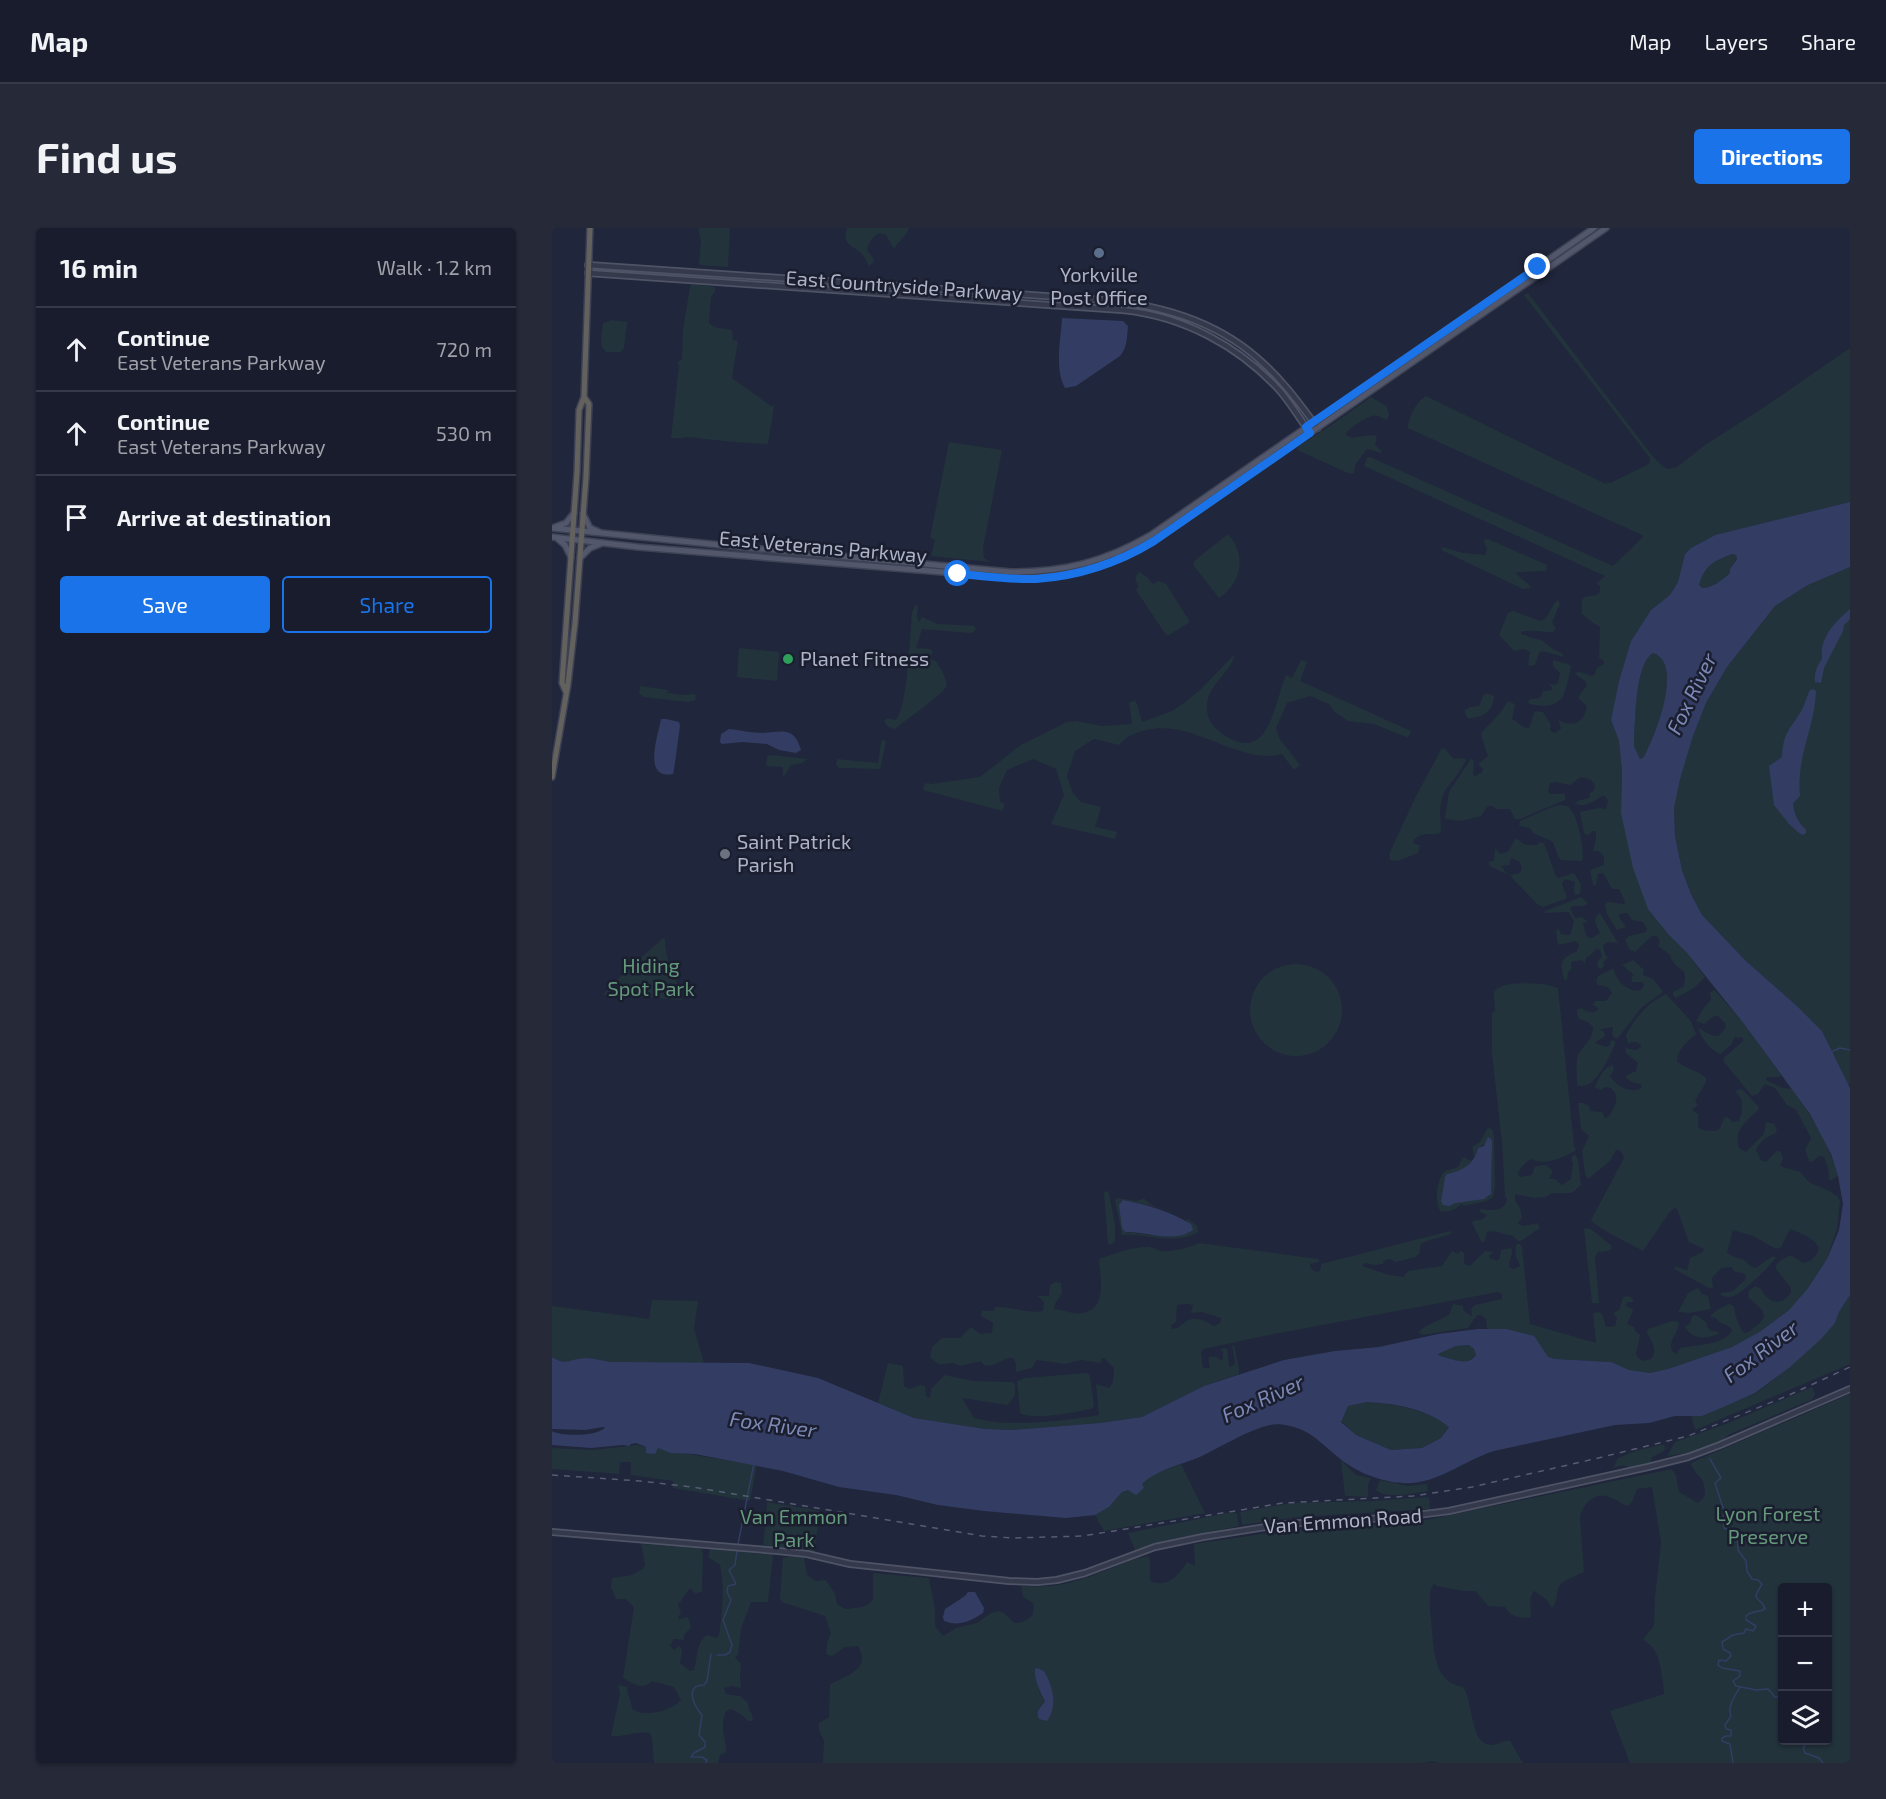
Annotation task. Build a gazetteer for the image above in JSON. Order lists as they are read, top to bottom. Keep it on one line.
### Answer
{"streets":{"main road":["East Veterans Parkway"],"street":["East Countryside Parkway","Van Emmon Road"]},"crossings":[["East Countryside Parkway","East Veterans Parkway"]],"water":["Fox River"],"parks":["Hiding Spot Park","Lyon Forest Preserve","Van Emmon Park"],"places":["Yorkville Post Office","Planet Fitness","Saint Patrick Parish"],"page":{"header":"Map","nav":["Map","Layers","Share"],"buttons":["Directions",["Save","Share"]],"title":"Find us","heading":["16 min","Walk · 1.2 km"],"list":[["Continue","East Veterans Parkway","720 m"],["Continue","East Veterans Parkway","530 m"],"Arrive at destination"],"map_buttons":["+","−"]}}
